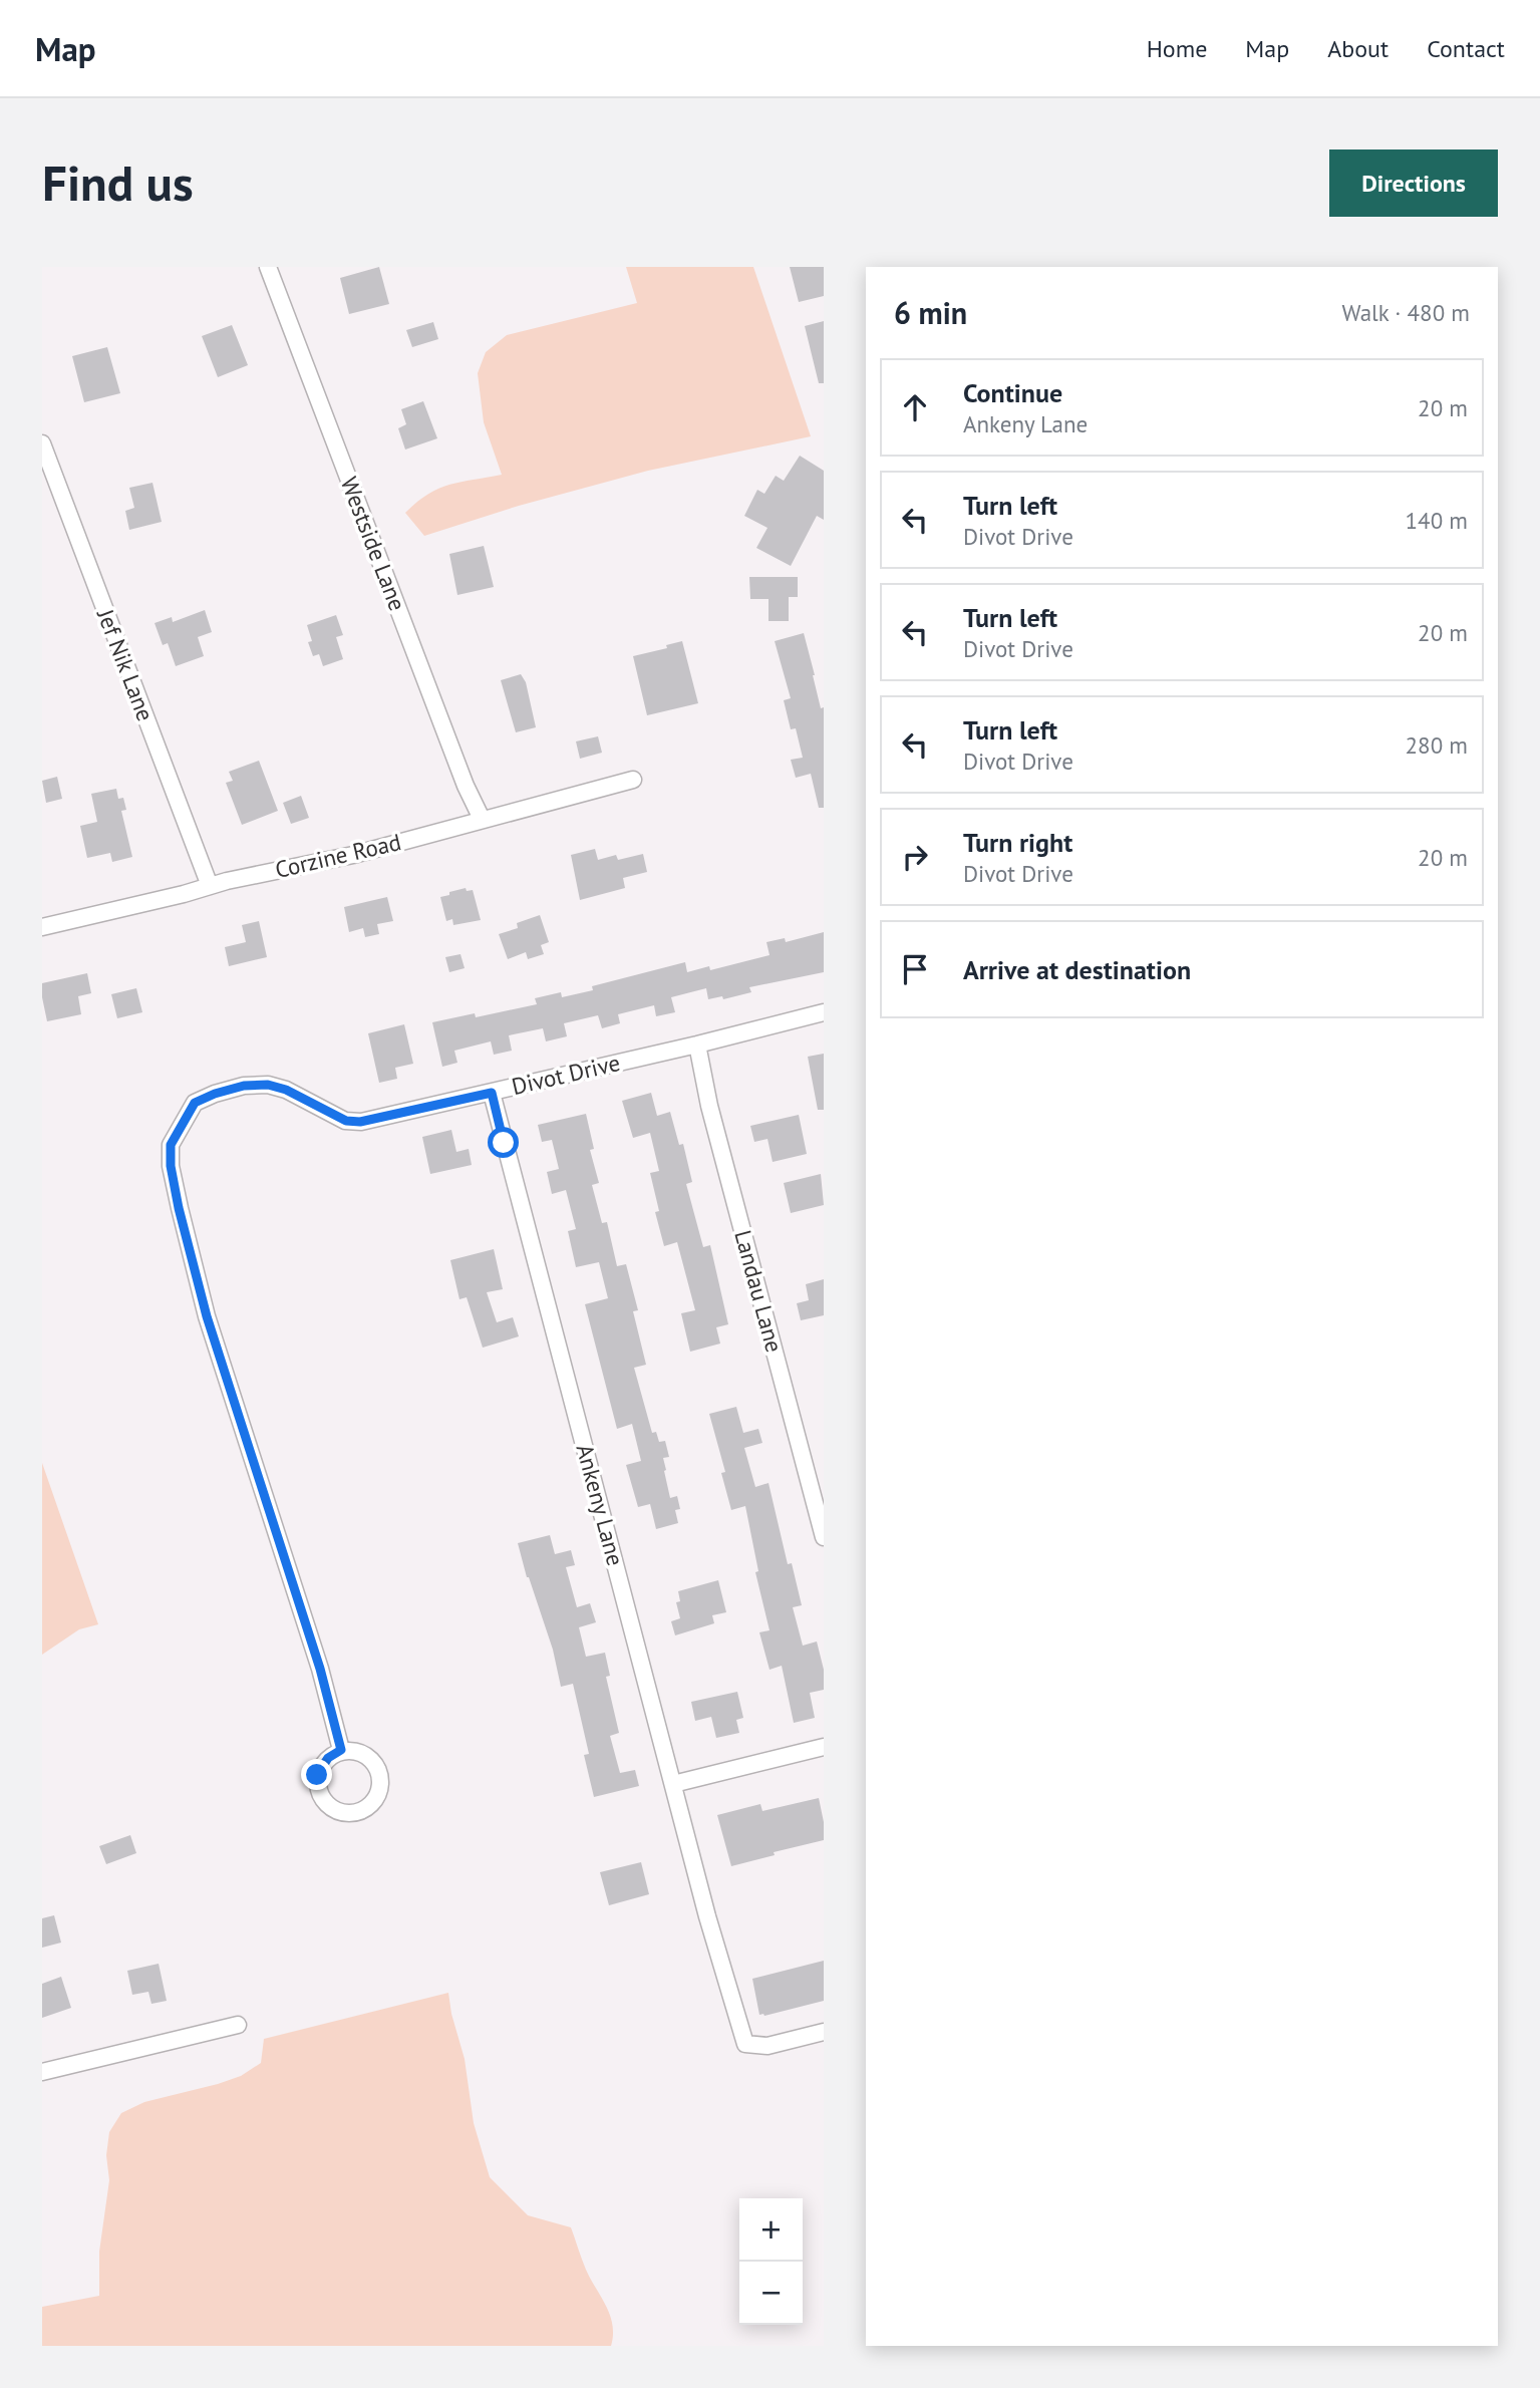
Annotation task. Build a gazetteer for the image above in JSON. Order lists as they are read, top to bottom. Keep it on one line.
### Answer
{"streets":{"street":["Westside Lane","Jef Nik Lane","Corzine Road","Divot Drive","Landau Lane","Ankeny Lane"]},"crossings":[["Westside Lane","Corzine Road"],["Jef Nik Lane","Corzine Road"],["Divot Drive","Landau Lane"],["Divot Drive","Ankeny Lane"]],"page":{"header":"Map","nav":["Home","Map","About","Contact"],"buttons":"Directions","title":"Find us","heading":["6 min","Walk · 480 m"],"list":[["Continue","Ankeny Lane","20 m"],["Turn left","Divot Drive","140 m"],["Turn left","Divot Drive","20 m"],["Turn left","Divot Drive","280 m"],["Turn right","Divot Drive","20 m"],"Arrive at destination"],"map_buttons":["+","−"]}}
